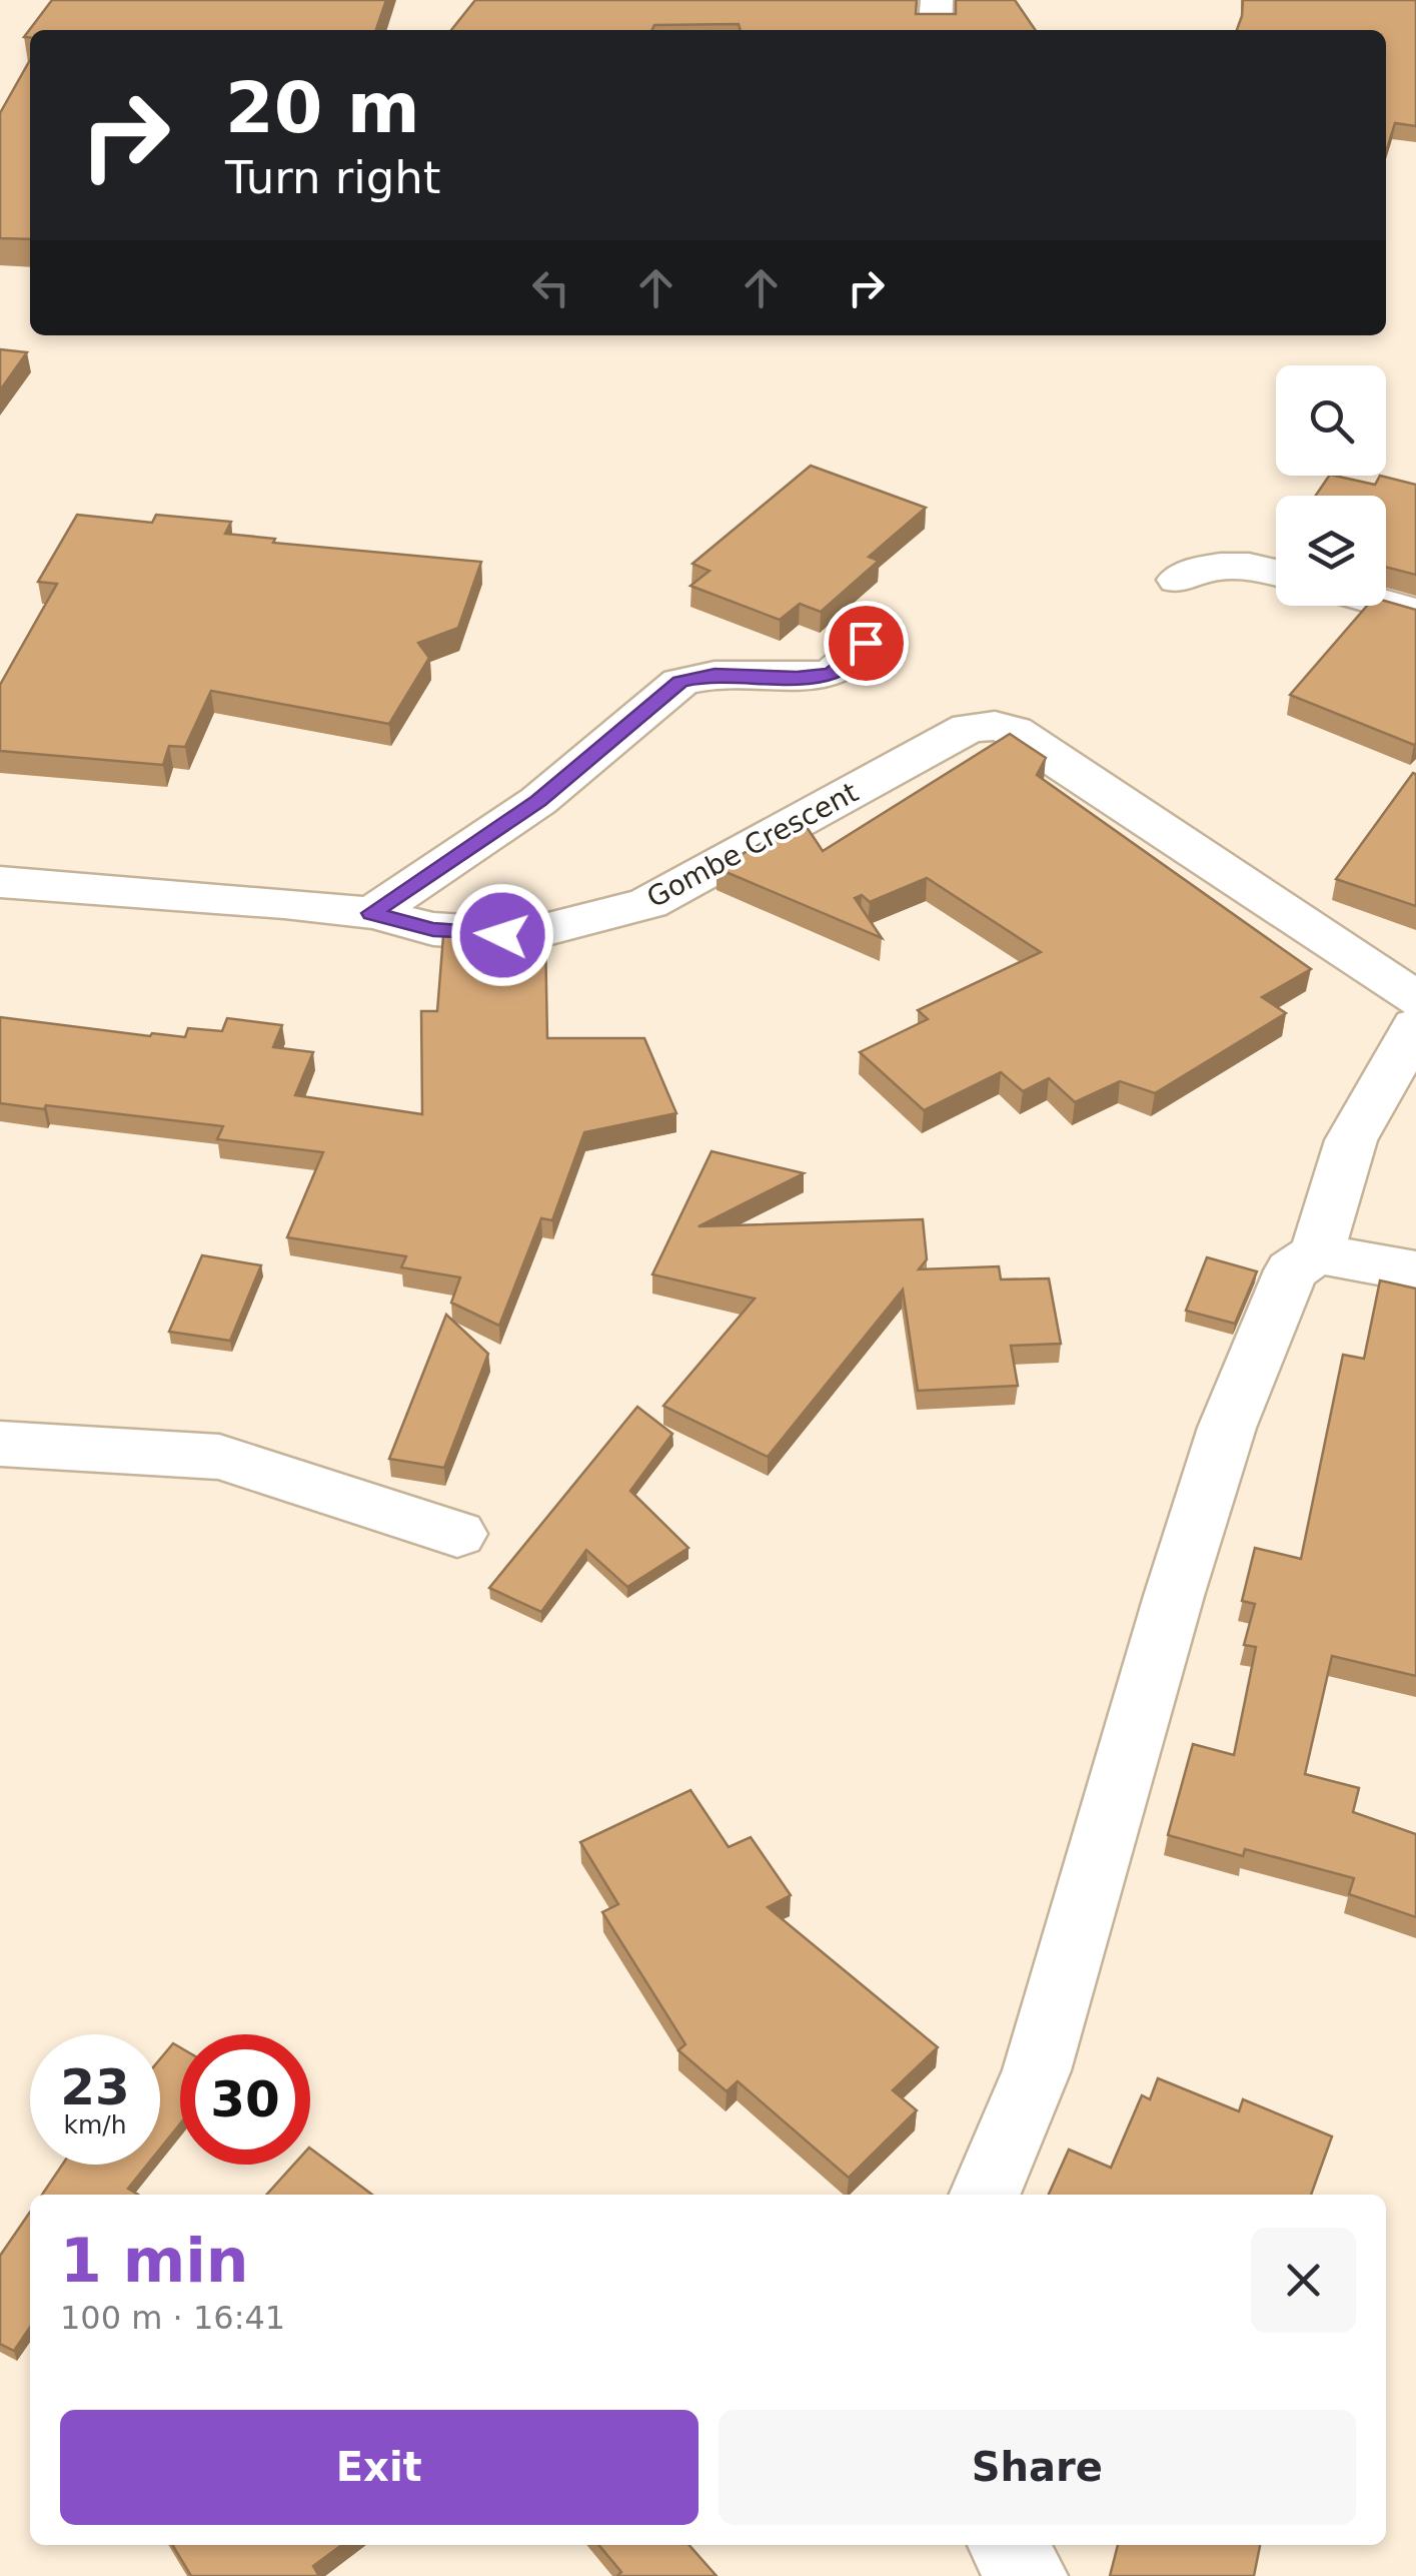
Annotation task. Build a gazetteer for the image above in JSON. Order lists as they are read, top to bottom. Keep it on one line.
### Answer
{"streets":{"street":["Gombe Crescent"]},"page":{"turn":["20 m","Turn right"],"speed":"23 km/h","limit":"30","heading":["1 min","100 m · 16:41"],"buttons":["Exit","Share"]}}
